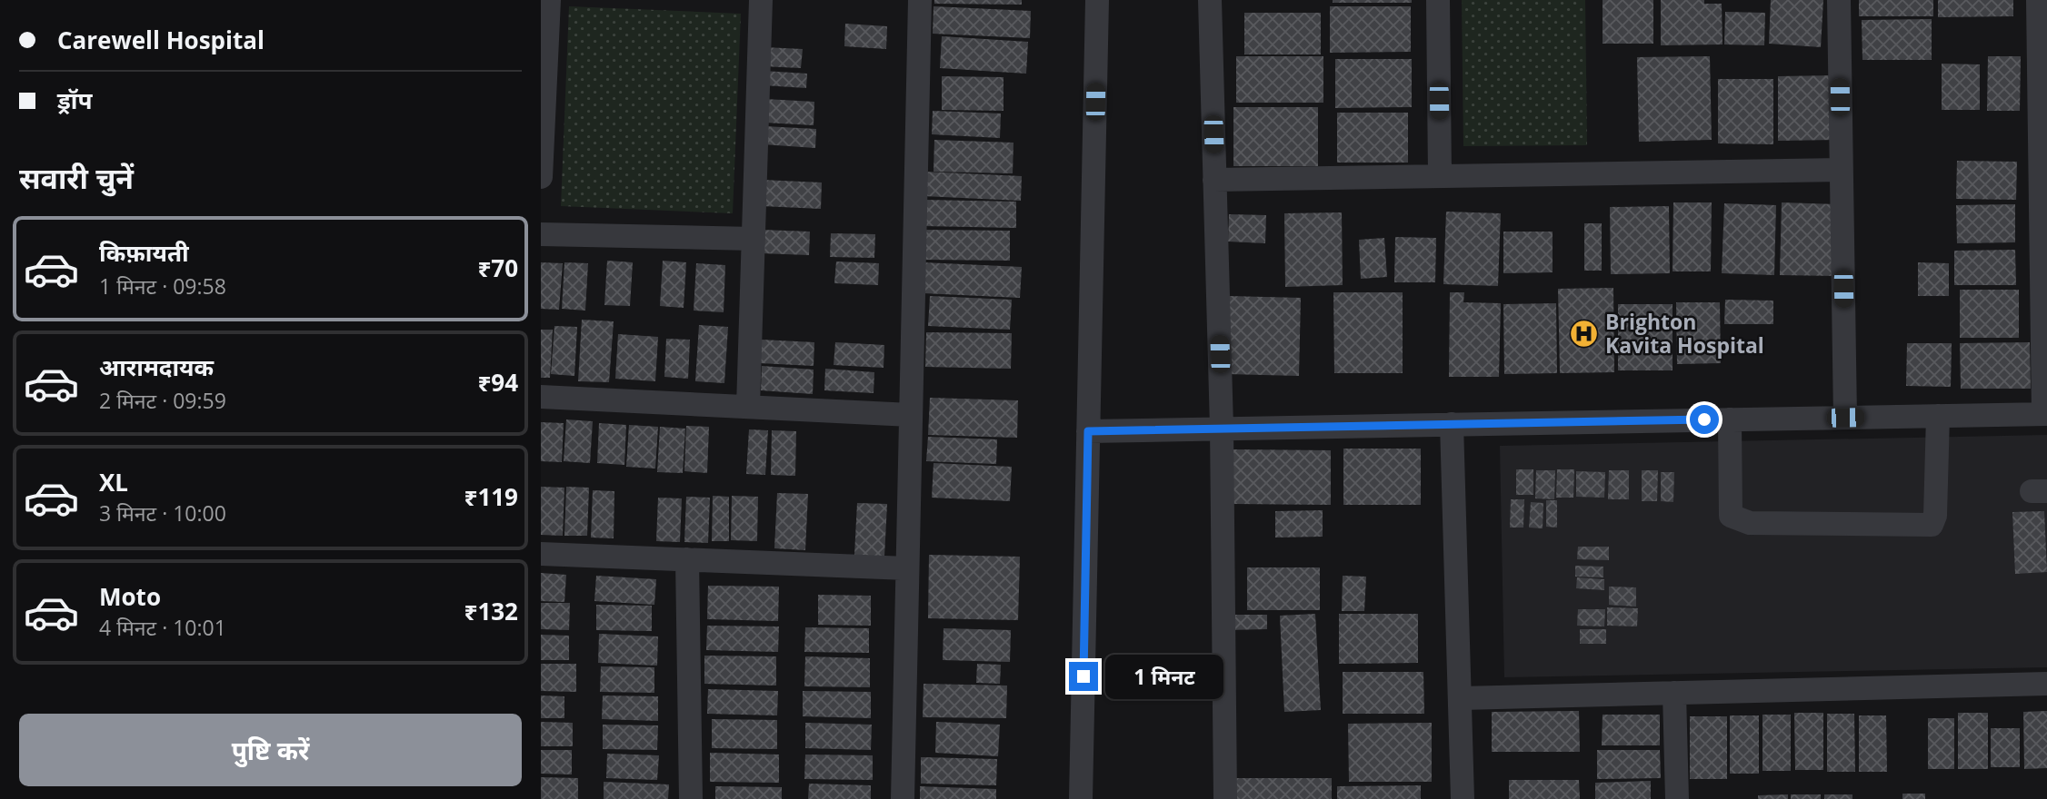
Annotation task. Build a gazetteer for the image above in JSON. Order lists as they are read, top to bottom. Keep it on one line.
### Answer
{"places":{"hospital":["Brighton Kavita Hospital"]},"page":{"banner":["Carewell Hospital","ड्रॉप"],"heading":"सवारी चुनें","list":[{"name":"किफ़ायती","note":"1 मिनट · 09:58","value":"₹70"},{"name":"आरामदायक","note":"2 मिनट · 09:59","value":"₹94"},{"name":"XL","note":"3 मिनट · 10:00","value":"₹119"},{"name":"Moto","note":"4 मिनट · 10:01","value":"₹132"}],"bubble":"1 मिनट","buttons":"पुष्टि करें"}}
